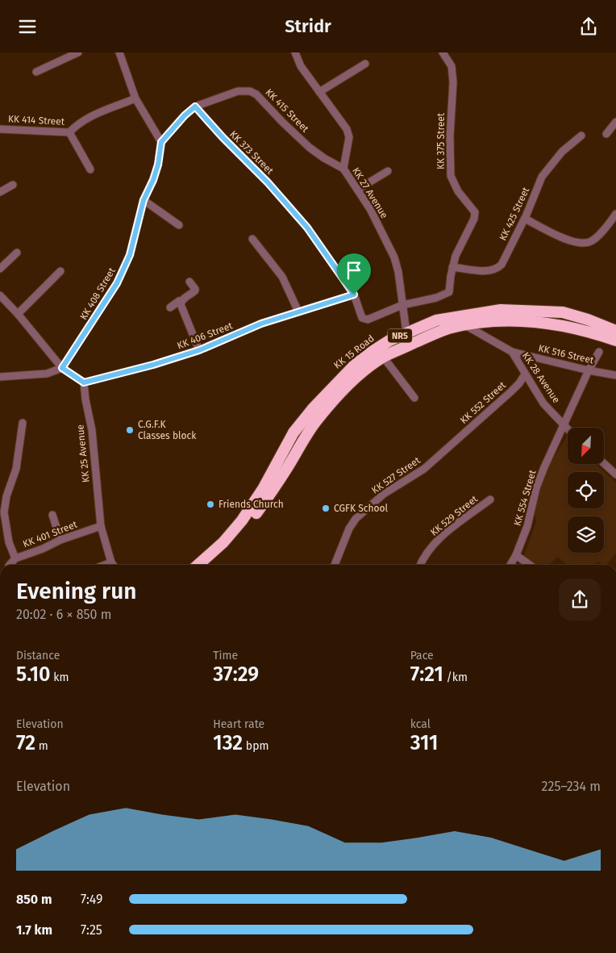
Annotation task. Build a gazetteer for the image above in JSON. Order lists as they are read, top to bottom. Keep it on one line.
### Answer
{"streets":{"highway":["NR5","KK 15 Road"],"street":["KK 415 Street","KK 414 Street","KK 375 Street","KK 373 Street","KK 27 Avenue","KK 425 Street","KK 408 Street","KK 406 Street","KK 516 Street","KK 28 Avenue","KK 552 Street","KK 25 Avenue","KK 527 Street","KK 554 Street","KK 529 Street","KK 401 Street"]},"crossings":[["KK 415 Street","KK 373 Street"],["KK 415 Street","KK 27 Avenue"],["KK 375 Street","KK 373 Street"],["KK 375 Street","KK 27 Avenue"],["KK 375 Street","KK 425 Street"],["KK 373 Street","KK 27 Avenue"],["KK 373 Street","KK 406 Street"],["KK 27 Avenue","KK 15 Road"],["KK 406 Street","KK 25 Avenue"],["NR5","KK 28 Avenue"],["KK 516 Street","KK 28 Avenue"],["KK 516 Street","KK 554 Street"],["KK 28 Avenue","KK 552 Street"],["KK 28 Avenue","KK 554 Street"],["KK 552 Street","KK 527 Street"],["KK 25 Avenue","KK 401 Street"]],"places":["C.G.F.K Classes block","Friends Church","CGFK School"],"north":"bottom left","page":{"header":"Stridr","heading":["Evening run","20:02 · 6 × 850 m"],"stats":[["Distance","5.10 km"],["Time","37:29"],["Pace","7:21 /km"],["Elevation","72 m"],["Heart rate","132 bpm"],["kcal","311"]],"chart":["Elevation","225–234 m"],"list":[{"name":"850 m","note":"7:49"},{"name":"1.7 km","note":"7:25"}]}}
